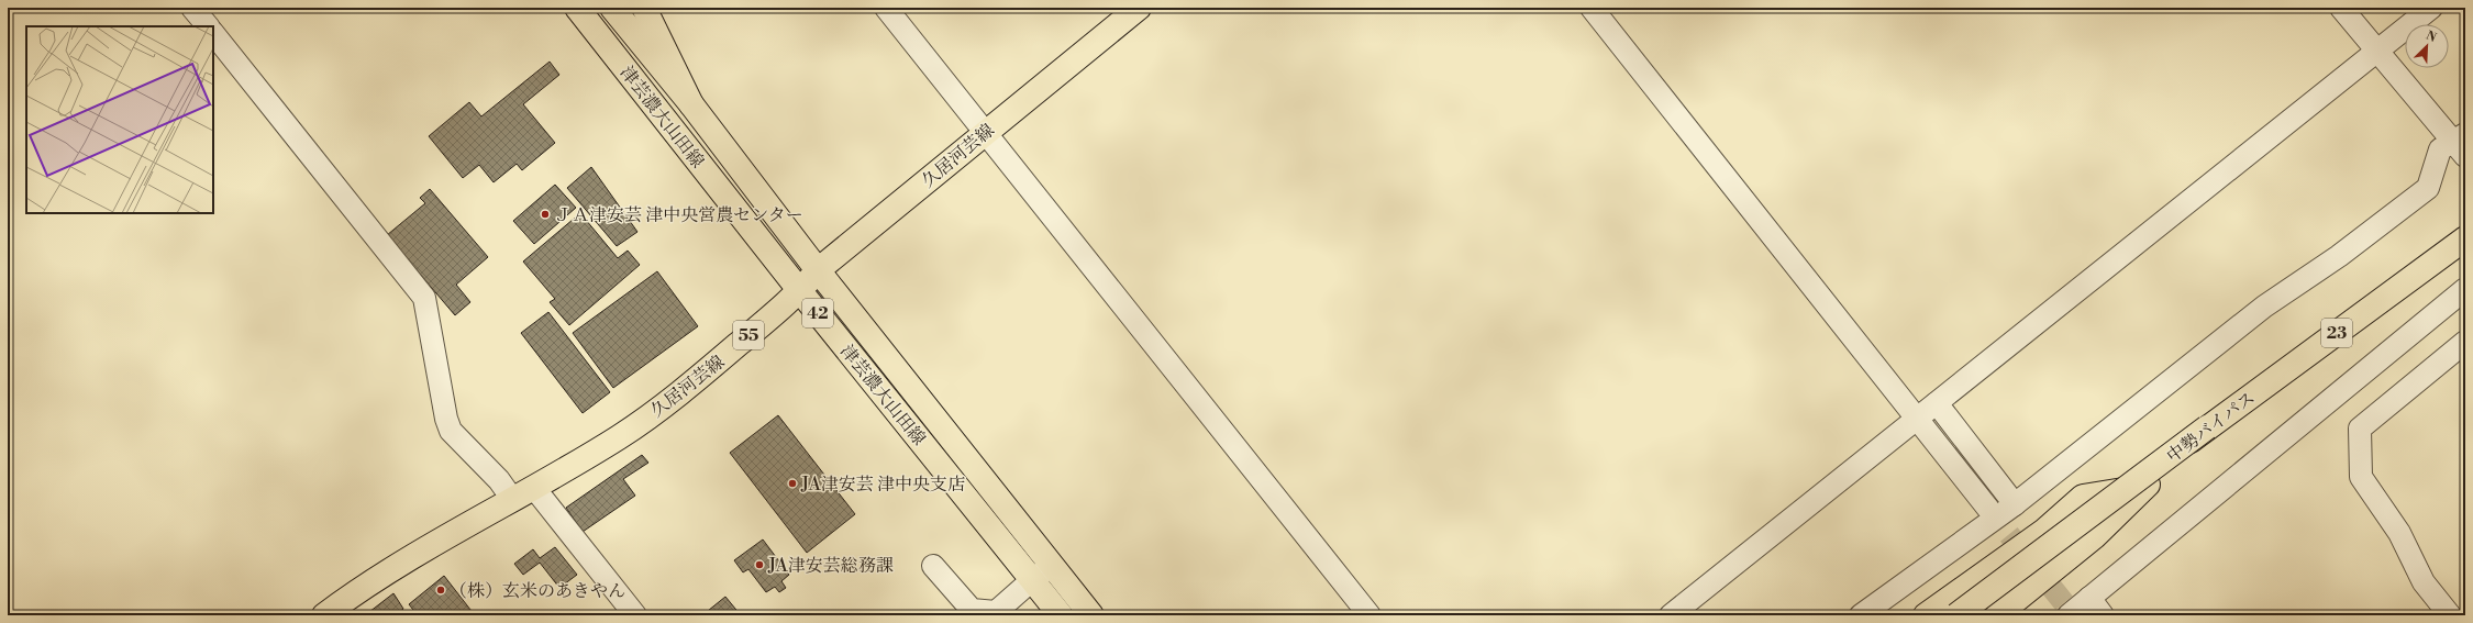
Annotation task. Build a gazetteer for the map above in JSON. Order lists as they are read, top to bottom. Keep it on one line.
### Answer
{"streets":{"main road":["津芸濃大山田線","久居河芸線","42","23","55","中勢バイパス"]},"crossings":[["津芸濃大山田線","久居河芸線"]],"places":["ＪＡ津安芸 津中央営農センター","JA津安芸 津中央支店","JA津安芸総務課","（株）玄米のあきやん"],"north":"top right"}
